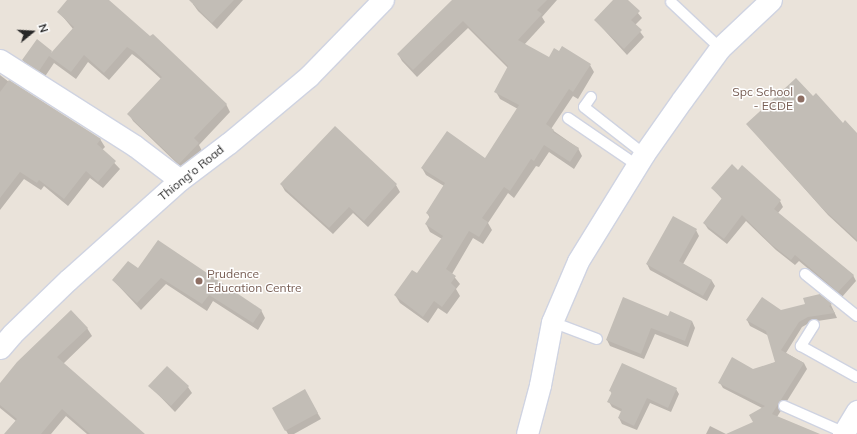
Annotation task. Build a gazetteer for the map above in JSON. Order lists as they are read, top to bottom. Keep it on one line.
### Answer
{"streets":{"street":["Thiong'o Road"]},"places":["Spc School - ECDE","Prudence Education Centre"],"north":"right"}
